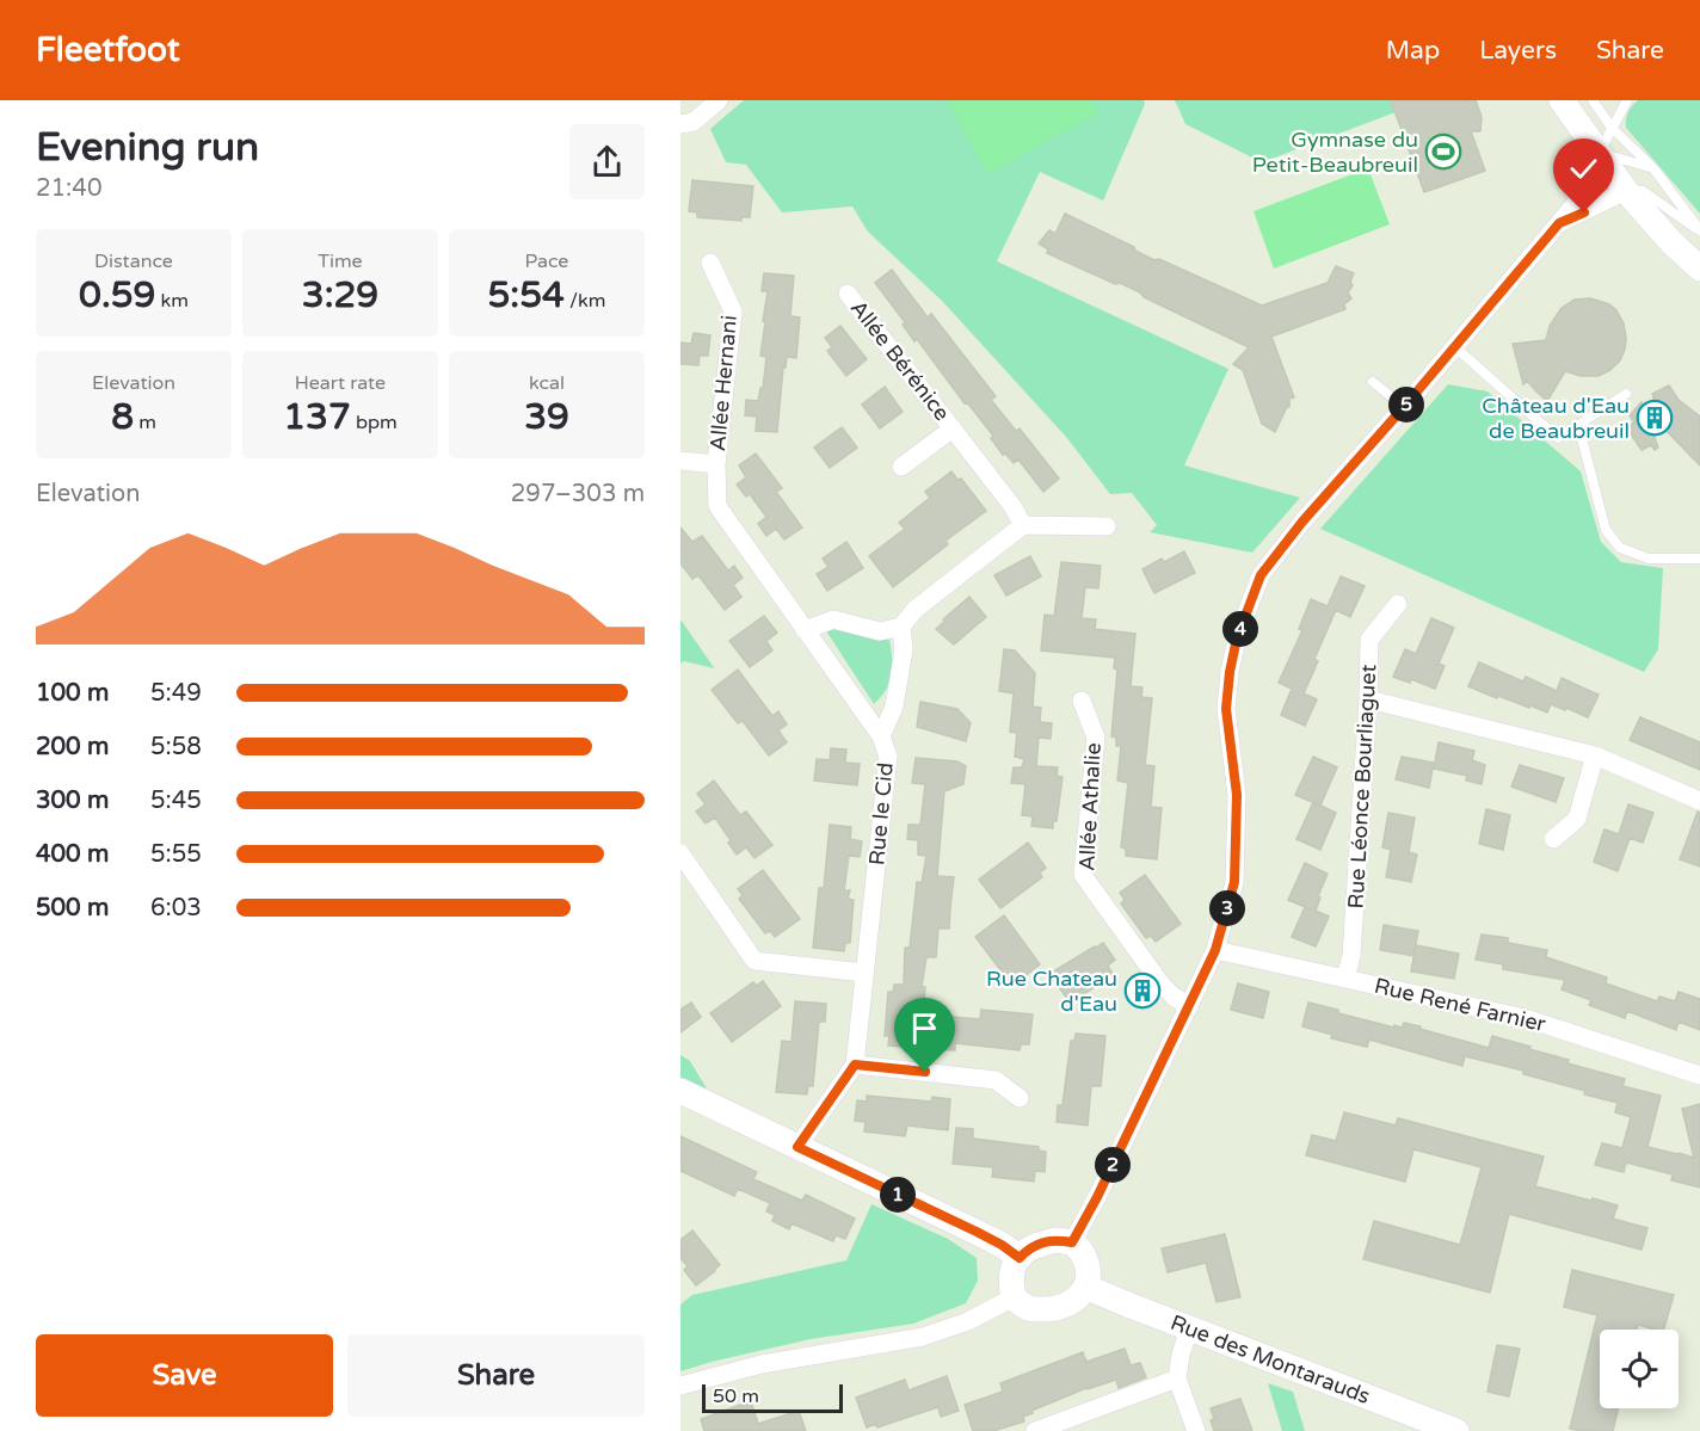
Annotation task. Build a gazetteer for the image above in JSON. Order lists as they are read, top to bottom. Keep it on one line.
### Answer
{"streets":{"street":["Allée Bérénice","Allée Hernani","Rue Léonce Bourliaguet","Allée Athalie","Rue le Cid","Rue René Farnier","Rue des Montarauds"]},"crossings":[["Allée Hernani","Rue le Cid"],["Rue Léonce Bourliaguet","Rue René Farnier"]],"places":{"sports":["Gymnase du Petit-Beaubreuil"],"building":["Château d'Eau de Beaubreuil","Rue Chateau d'Eau"]},"scale_bar":"50 m","page":{"header":"Fleetfoot","nav":["Map","Layers","Share"],"heading":["Evening run","21:40"],"stats":[["Distance","0.59 km"],["Time","3:29"],["Pace","5:54 /km"],["Elevation","8 m"],["Heart rate","137 bpm"],["kcal","39"]],"pins":["5","4","3","2","1"],"chart":["Elevation","297–303 m"],"list":[{"name":"100 m","note":"5:49"},{"name":"200 m","note":"5:58"},{"name":"300 m","note":"5:45"},{"name":"400 m","note":"5:55"},{"name":"500 m","note":"6:03"}],"buttons":["Save","Share"],"scale":"50 m"}}
